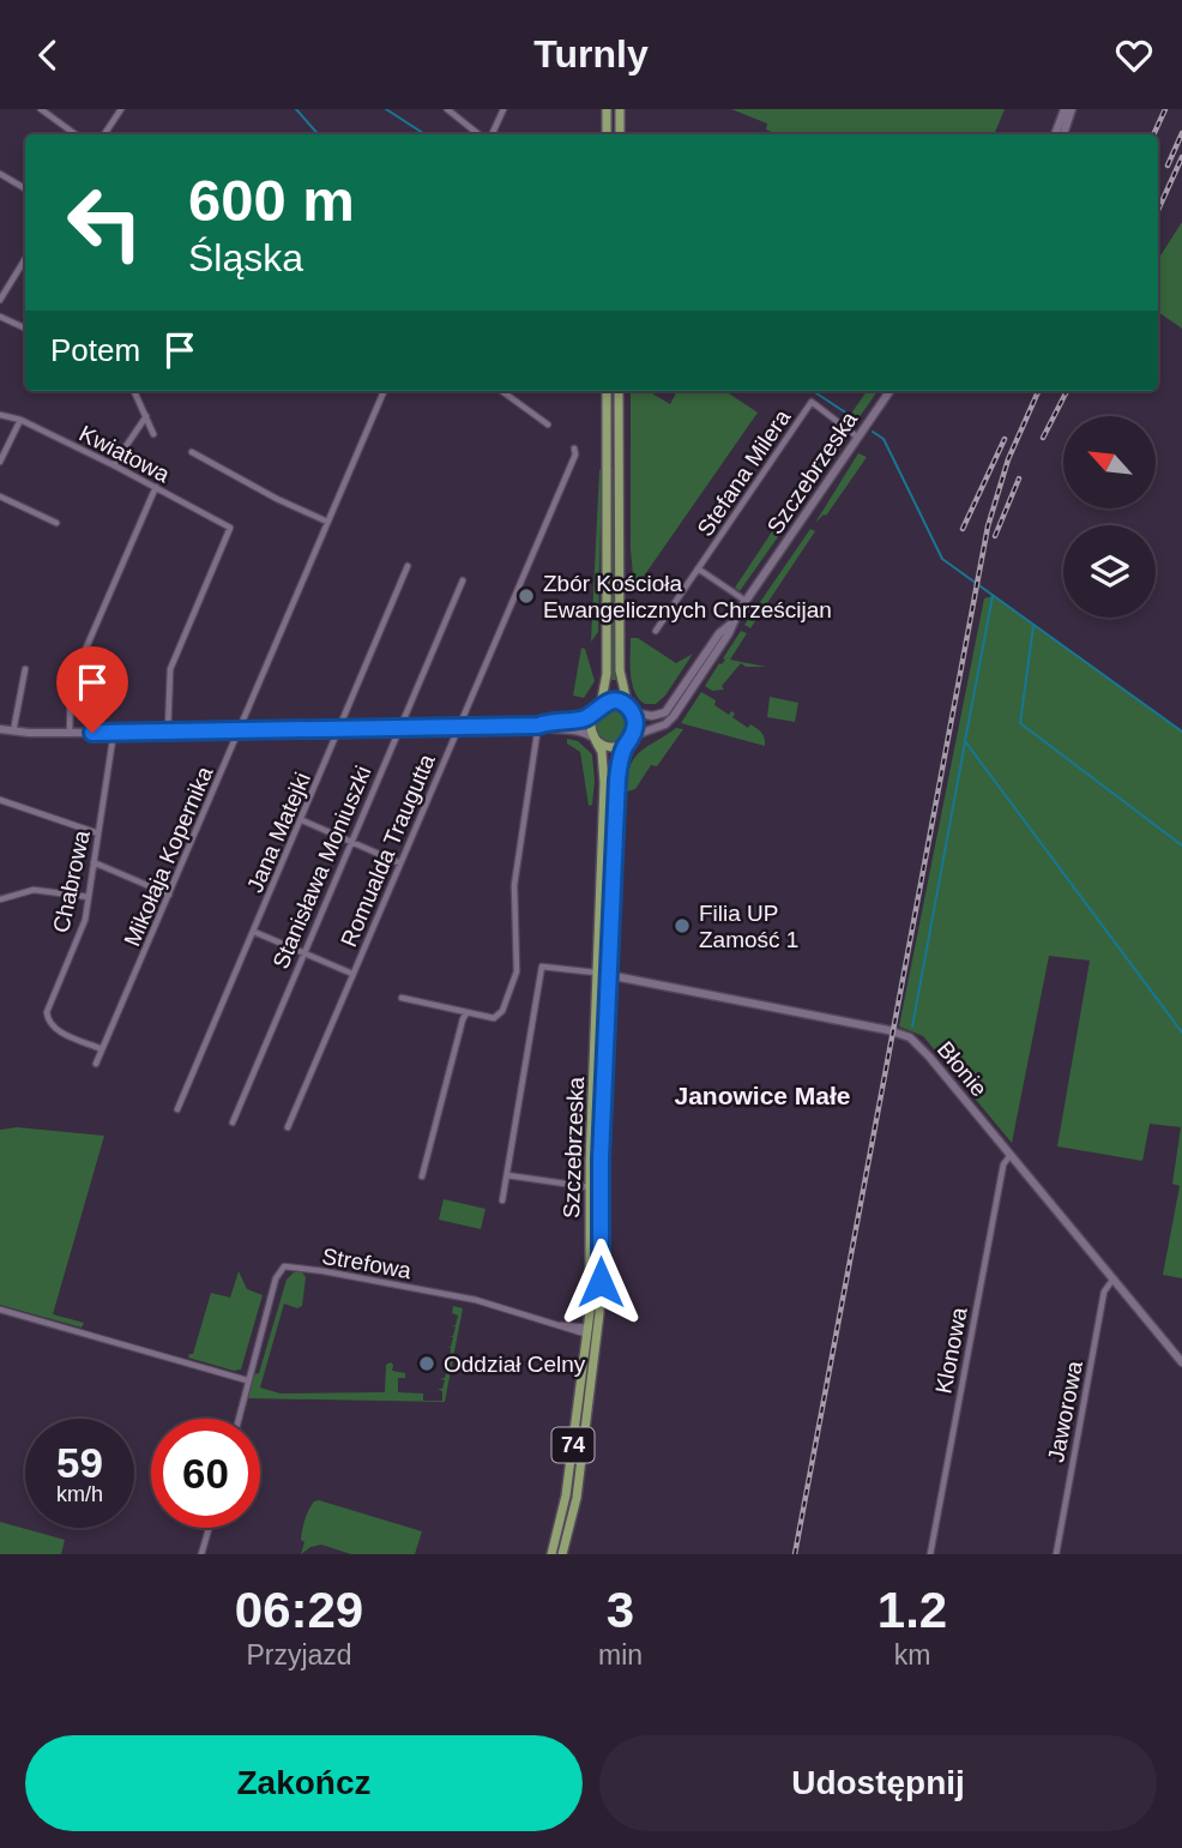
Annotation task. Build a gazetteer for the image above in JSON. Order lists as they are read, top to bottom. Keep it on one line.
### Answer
{"streets":{"main road":["Szczebrzeska","74"],"street":["Kwiatowa","Stefana Milera","Jana Matejki","Romualda Traugutta","Mikołaja Kopernika","Stanisława Moniuszki","Chabrowa","Błonie","Strefowa","Klonowa","Jaworowa"]},"crossings":[["Stefana Milera","Szczebrzeska"],["Szczebrzeska","Błonie"],["Szczebrzeska","Strefowa"],["Szczebrzeska","74"],["Mikołaja Kopernika","Chabrowa"],["Błonie","Klonowa"],["Błonie","Jaworowa"]],"districts":["Janowice Małe"],"places":["Zbór Kościoła Ewangelicznych Chrześcijan","Filia UP Zamość 1","Oddział Celny"],"north":"top left","page":{"header":"Turnly","turn":["600 m","Śląska"],"then":"Potem","speed":"59 km/h","limit":"60","eta":["06:29","Przyjazd","3","min","1.2","km"],"buttons":["Zakończ","Udostępnij"]}}
